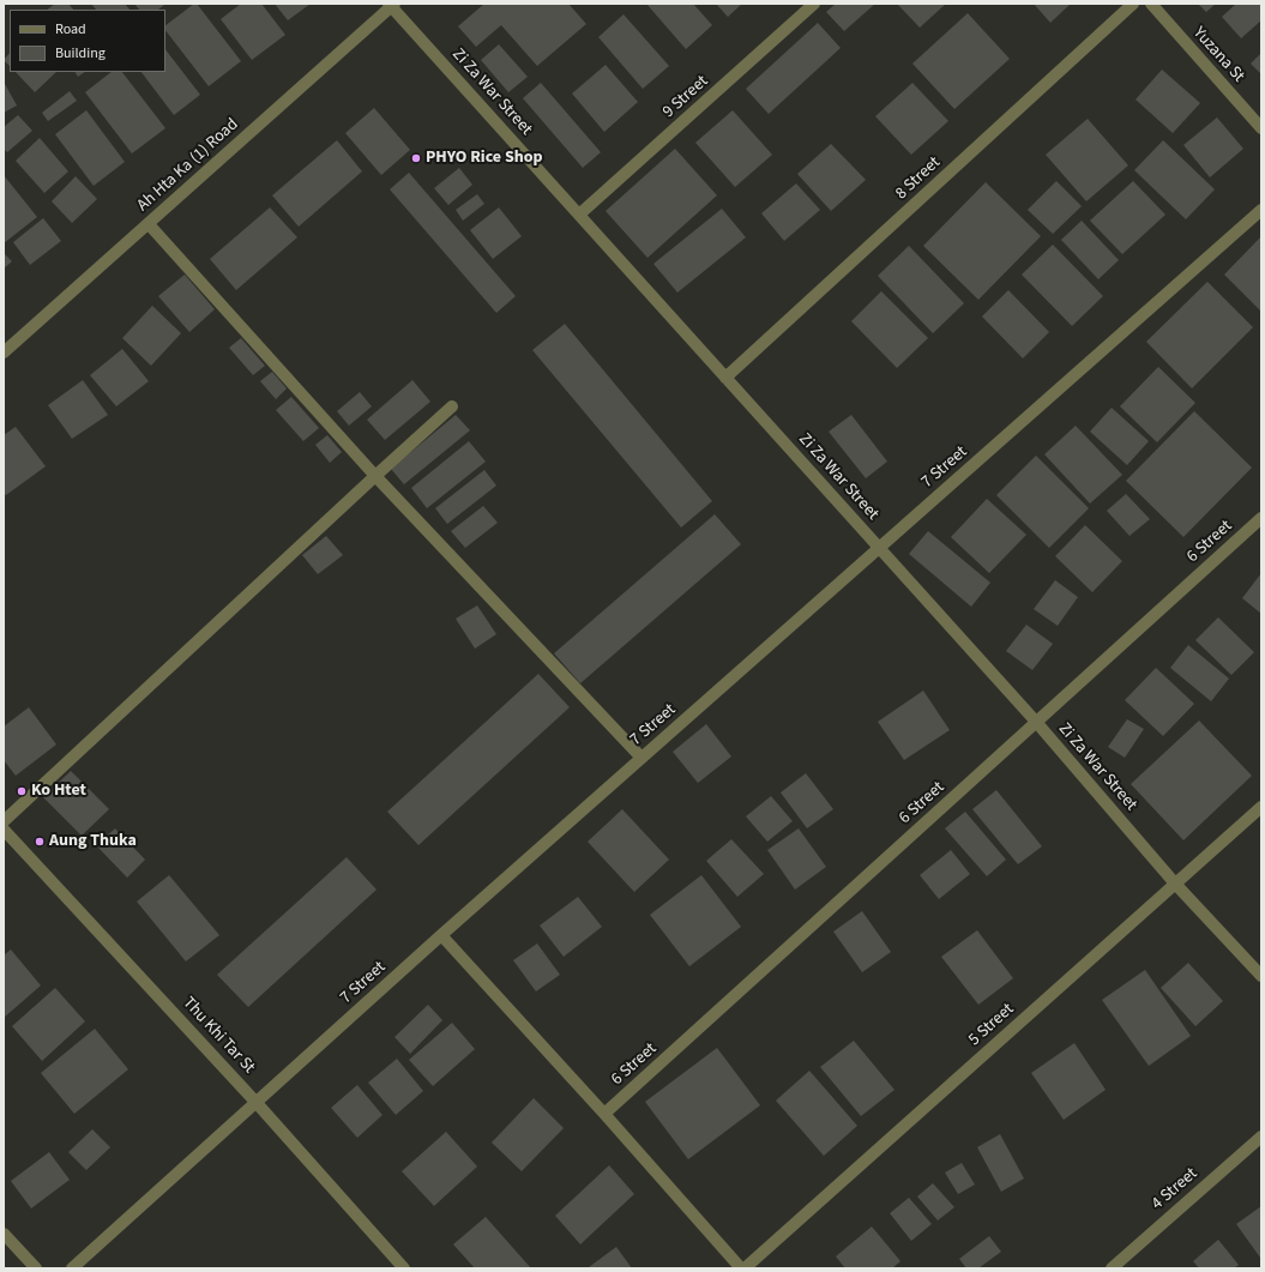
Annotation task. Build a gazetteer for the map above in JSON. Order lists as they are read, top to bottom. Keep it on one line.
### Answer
{"streets":{"street":["Yuzana St","Zi Za War Street","9 Street","Ah Hta Ka (1) Road","8 Street","7 Street","6 Street","5 Street","Thu Khi Tar St","4 Street"]},"crossings":[["Zi Za War Street","9 Street"],["Zi Za War Street","Ah Hta Ka (1) Road"],["Zi Za War Street","8 Street"],["Zi Za War Street","7 Street"],["Zi Za War Street","6 Street"],["Zi Za War Street","5 Street"],["7 Street","Thu Khi Tar St"]],"places":["PHYO Rice Shop","Ko Htet","Aung Thuka"],"legend":["Road","Building"]}
